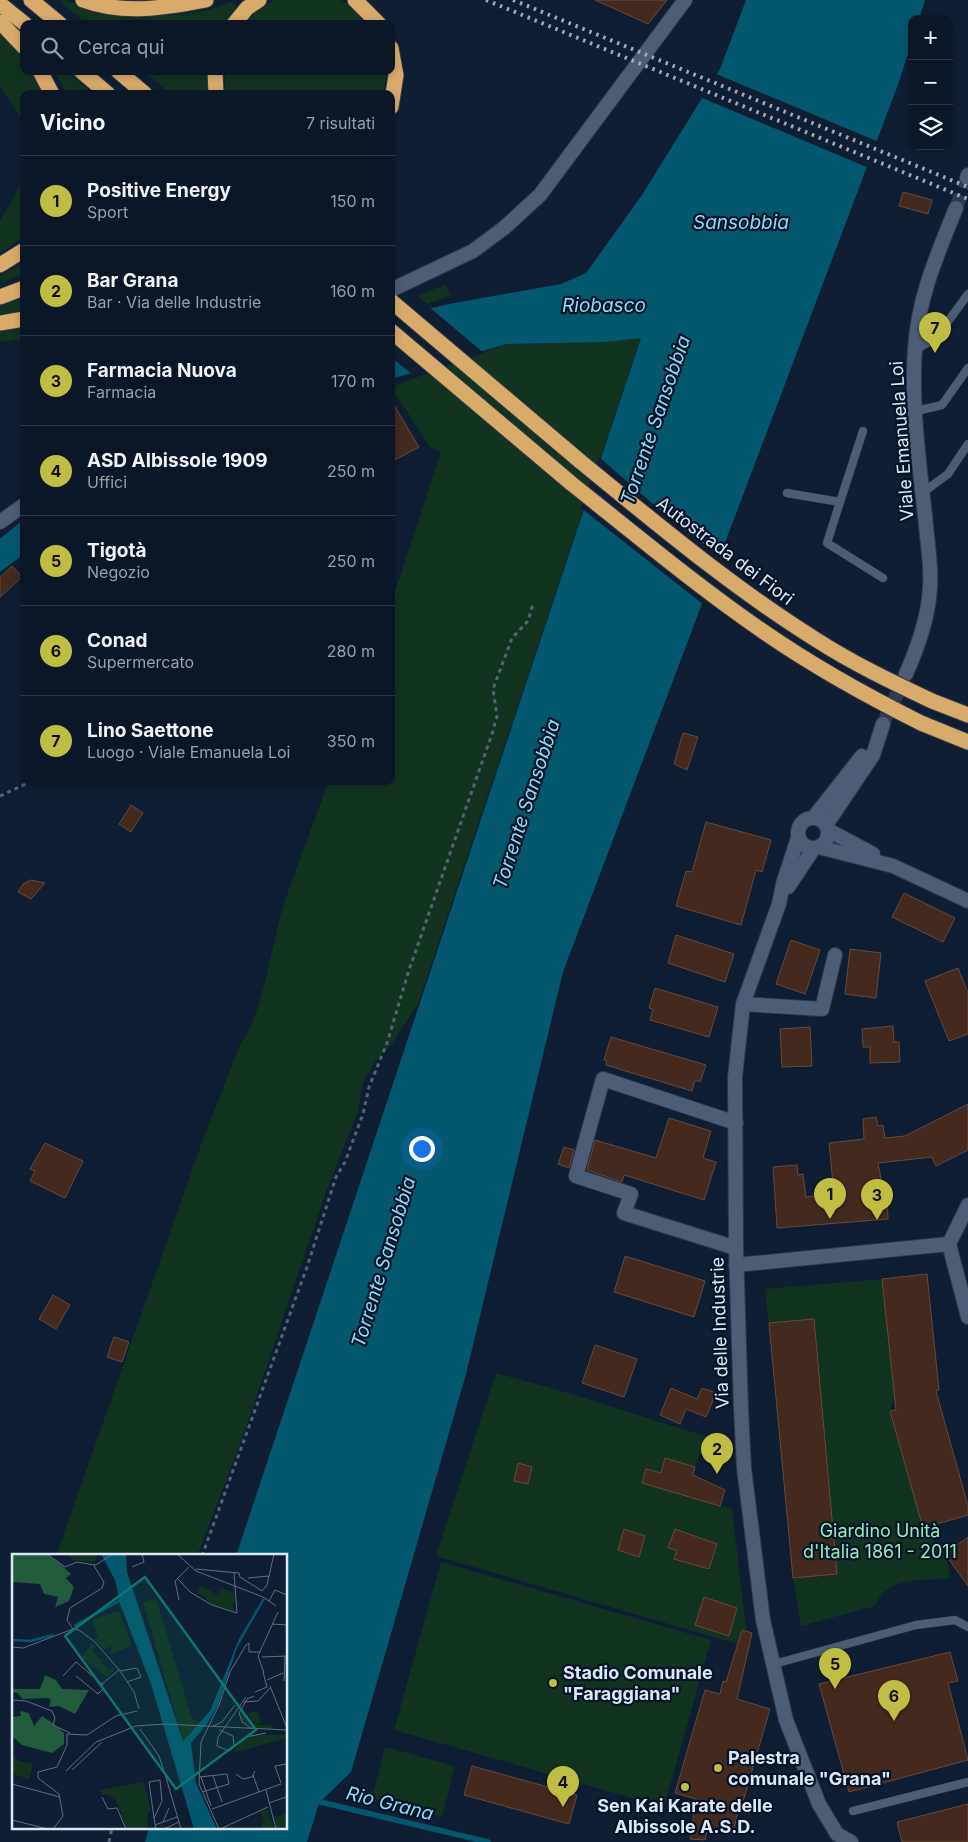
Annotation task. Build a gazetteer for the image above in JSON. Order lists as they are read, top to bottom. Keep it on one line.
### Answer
{"streets":{"highway":["Autostrada dei Fiori"],"street":["Viale Emanuela Loi","Via delle Industrie"]},"water":["Sansobbia","Riobasco","Torrente Sansobbia","Rio Grana"],"parks":["Giardino Unità d'Italia 1861 - 2011"],"places":["Stadio Comunale \"Faraggiana\"","Palestra comunale \"Grana\"","Sen Kai Karate delle Albissole A.S.D."],"page":{"map_buttons":["+","−"],"search":"Cerca qui","heading":["Vicino","7 risultati"],"list":[{"mark":"1","name":"Positive Energy","note":"Sport","value":"150 m"},{"mark":"2","name":"Bar Grana","note":"Bar · Via delle Industrie","value":"160 m"},{"mark":"3","name":"Farmacia Nuova","note":"Farmacia","value":"170 m"},{"mark":"4","name":"ASD Albissole 1909","note":"Uffici","value":"250 m"},{"mark":"5","name":"Tigotà","note":"Negozio","value":"250 m"},{"mark":"6","name":"Conad","note":"Supermercato","value":"280 m"},{"mark":"7","name":"Lino Saettone","note":"Luogo · Viale Emanuela Loi","value":"350 m"}],"pins":["7","1","3","2","5","6","4"]}}
